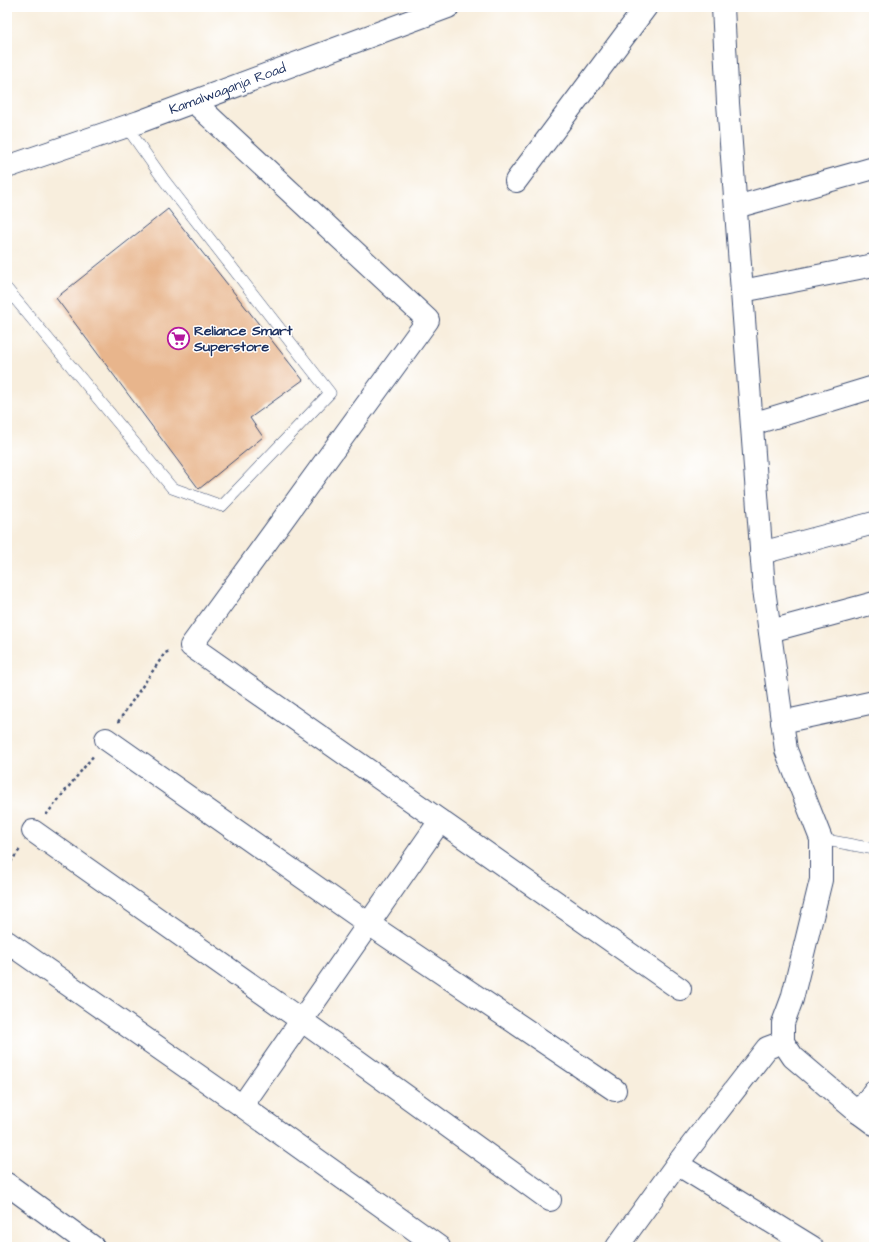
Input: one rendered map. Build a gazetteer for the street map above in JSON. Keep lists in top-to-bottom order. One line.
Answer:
{"streets":{"street":["Kamalwaganja Road"]},"places":{"supermarket":["Reliance Smart Superstore"]}}
